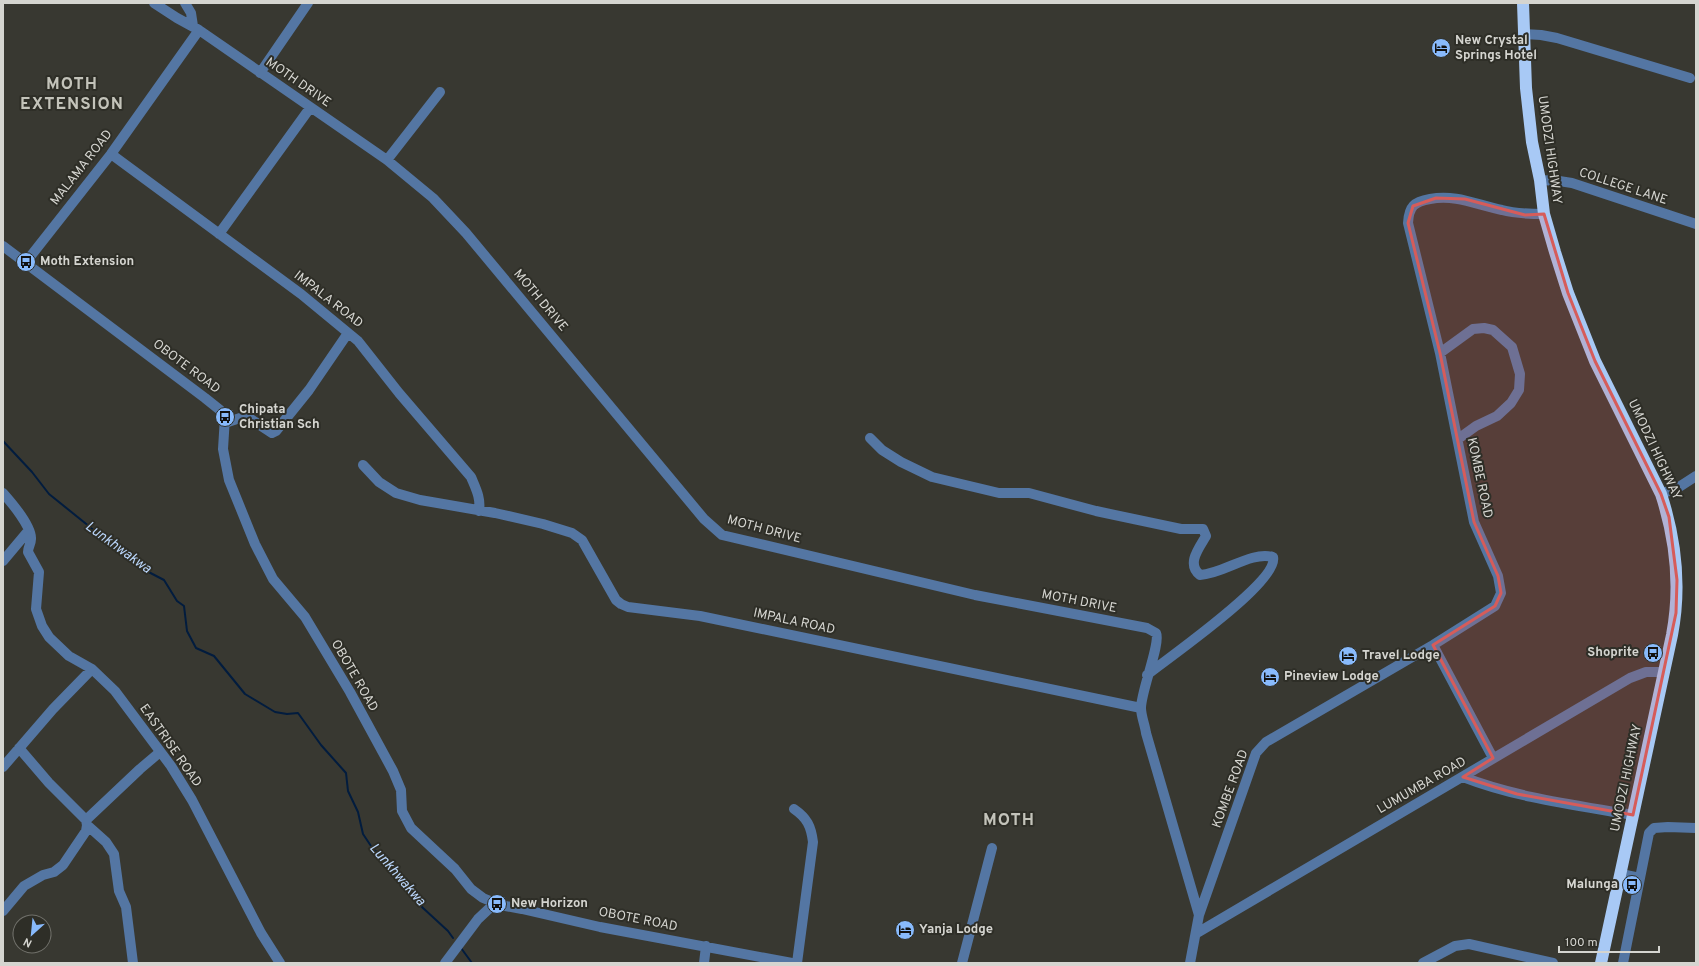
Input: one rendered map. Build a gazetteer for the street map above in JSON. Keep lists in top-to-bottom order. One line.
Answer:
{"streets":{"highway":["UMODZI HIGHWAY"],"street":["MOTH DRIVE","MALAMA ROAD","COLLEGE LANE","IMPALA ROAD","OBOTE ROAD","KOMBE ROAD","EASTRISE ROAD","LUMUMBA ROAD"]},"crossings":[["MOTH DRIVE","MALAMA ROAD"],["MOTH DRIVE","IMPALA ROAD"],["MOTH DRIVE","KOMBE ROAD"],["UMODZI HIGHWAY","COLLEGE LANE"],["UMODZI HIGHWAY","KOMBE ROAD"],["UMODZI HIGHWAY","LUMUMBA ROAD"],["MALAMA ROAD","IMPALA ROAD"],["MALAMA ROAD","OBOTE ROAD"],["KOMBE ROAD","LUMUMBA ROAD"]],"districts":["MOTH EXTENSION","MOTH"],"water":["Lunkhwakwa"],"places":{"hotel":["New Crystal Springs Hotel","Travel Lodge","Pineview Lodge","Yanja Lodge"],"bus stop":["Moth Extension","Chipata Christian Sch","Shoprite","Malunga","New Horizon"]},"scale_bar":"100 m","north":"bottom left"}
